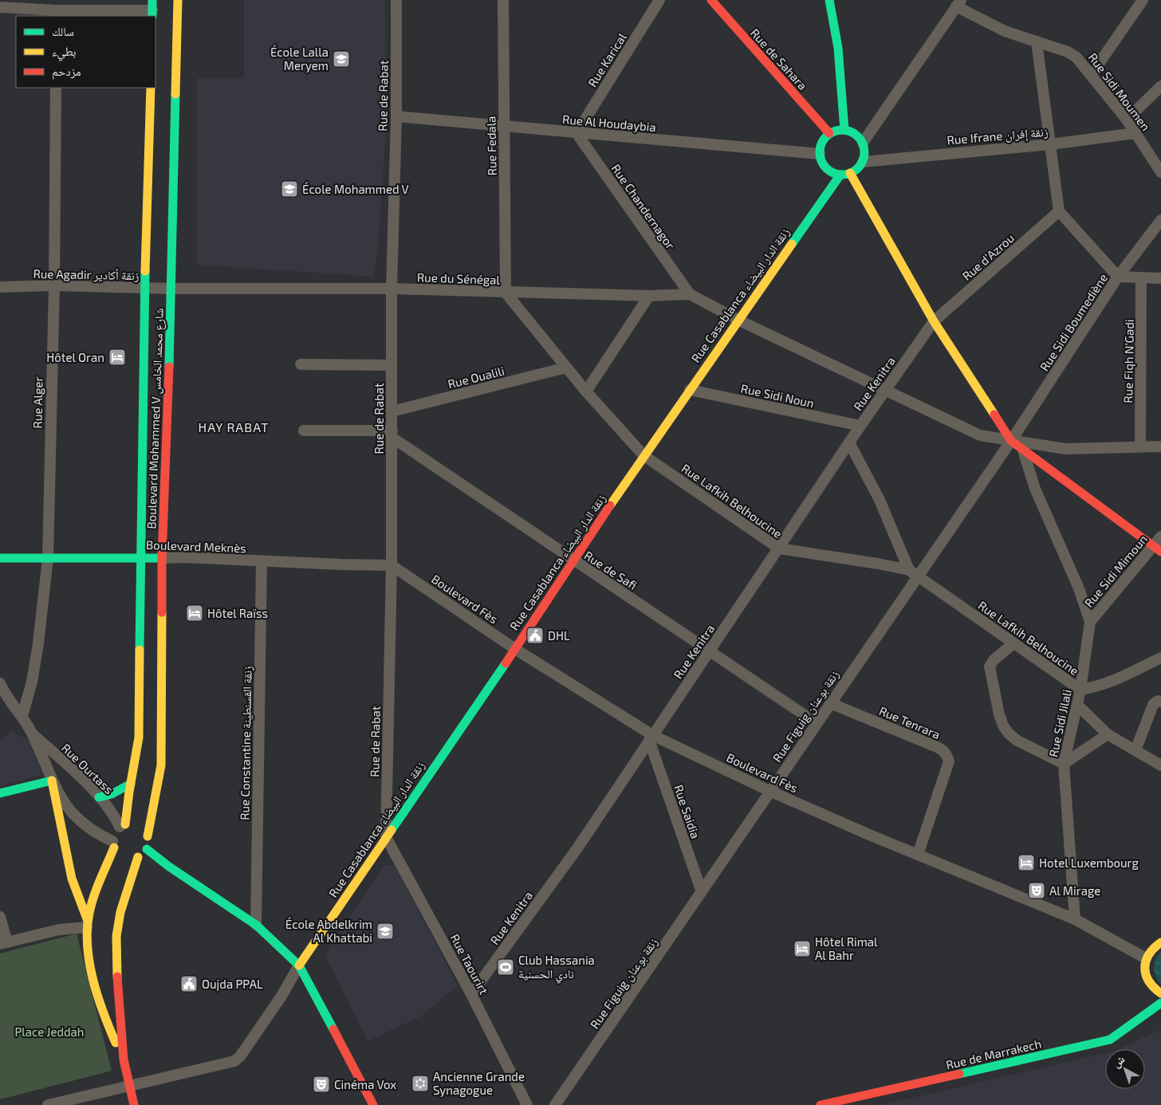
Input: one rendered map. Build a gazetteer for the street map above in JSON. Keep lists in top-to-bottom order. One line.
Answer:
{"streets":{"main road":["Rue de Sahara","Rue Casablanca زنقة الدار البيضاء","Boulevard Mohammed V شارع محمد الخامس","Boulevard Meknès","Rue de Marrakech"],"street":["Rue Karical","Rue Sidi Moumen","Rue de Rabat","Rue Al Houdaybia","Rue Ifrane زنقة إفران","Rue Fedala","Rue Chandernagor","Rue d’Azrou","Rue Agadir زنقة أكادير","Rue du Sénégal","Rue Sidi Boumediène","Rue Fiqh N'Gadi","Rue Oualili","Rue Kenitra","Rue Sidi Noun","Rue Alger","Rue Lafkih Belhoucine","Rue de Safi","Rue Sidi Mimoun","Boulevard Fès","Rue Figuig زنقة بوعنان","Rue Tenrara","Rue Sidi Jilali","Rue Constantine زنقة القسنطينة","Rue Ourtass","Rue Saidia","Rue Taourirt"]},"crossings":[["Rue de Sahara","Rue Al Houdaybia"],["Rue de Sahara","Rue Ifrane زنقة إفران"],["Rue de Sahara","Rue Casablanca زنقة الدار البيضاء"],["Rue Karical","Rue Al Houdaybia"],["Rue Karical","Rue Chandernagor"],["Rue Sidi Moumen","Rue Ifrane زنقة إفران"],["Rue de Rabat","Rue Al Houdaybia"],["Rue de Rabat","Rue du Sénégal"],["Rue de Rabat","Rue Casablanca زنقة الدار البيضاء"],["Rue de Rabat","Rue Oualili"],["Rue de Rabat","Boulevard Meknès"],["Rue de Rabat","Rue de Safi"],["Rue de Rabat","Boulevard Fès"],["Rue de Rabat","Rue Taourirt"],["Rue Al Houdaybia","Rue Ifrane زنقة إفران"],["Rue Al Houdaybia","Rue Fedala"],["Rue Al Houdaybia","Rue Chandernagor"],["Rue Al Houdaybia","Rue Casablanca زنقة الدار البيضاء"],["Rue Ifrane زنقة إفران","Rue Casablanca زنقة الدار البيضاء"],["Rue Fedala","Rue du Sénégal"],["Rue Fedala","Rue Lafkih Belhoucine"],["Rue Chandernagor","Rue du Sénégal"],["Rue d’Azrou","Rue Kenitra"],["Rue Agadir زنقة أكادير","Rue du Sénégal"],["Rue Agadir زنقة أكادير","Rue Alger"],["Rue Agadir زنقة أكادير","Boulevard Mohammed V شارع محمد الخامس"],["Rue du Sénégal","Boulevard Mohammed V شارع محمد الخامس"],["Rue du Sénégal","Rue Lafkih Belhoucine"],["Rue Casablanca زنقة الدار البيضاء","Rue Sidi Noun"],["Rue Casablanca زنقة الدار البيضاء","Rue Lafkih Belhoucine"],["Rue Casablanca زنقة الدار البيضاء","Rue de Safi"],["Rue Casablanca زنقة الدار البيضاء","Boulevard Fès"],["Rue Casablanca زنقة الدار البيضاء","Rue Taourirt"],["Rue Sidi Boumediène","Rue Figuig زنقة بوعنان"],["Rue Oualili","Rue Lafkih Belhoucine"],["Rue Kenitra","Rue Sidi Noun"],["Rue Kenitra","Rue Lafkih Belhoucine"],["Rue Kenitra","Rue de Safi"],["Rue Kenitra","Boulevard Fès"],["Rue Kenitra","Rue Saidia"],["Rue Kenitra","Rue Taourirt"],["Rue Alger","Boulevard Meknès"],["Boulevard Mohammed V شارع محمد الخامس","Boulevard Meknès"],["Boulevard Mohammed V شارع محمد الخامس","Rue Ourtass"],["Rue Lafkih Belhoucine","Rue Figuig زنقة بوعنان"],["Rue Lafkih Belhoucine","Rue Sidi Jilali"],["Boulevard Meknès","Boulevard Fès"],["Boulevard Meknès","Rue Constantine زنقة القسنطينة"],["Rue de Safi","Rue Figuig زنقة بوعنان"],["Rue Sidi Mimoun","Rue Sidi Jilali"],["Boulevard Fès","Rue Figuig زنقة بوعنان"],["Boulevard Fès","Rue Tenrara"],["Boulevard Fès","Rue Sidi Jilali"],["Boulevard Fès","Rue Saidia"],["Rue Figuig زنقة بوعنان","Rue Tenrara"],["Rue Figuig زنقة بوعنان","Rue Saidia"]],"districts":["HAY RABAT"],"parks":["Place Jeddah"],"places":{"school or university":["École Lalla Meryem","École Mohammed V","École Abdelkrim Al Khattabi"],"hotel":["Hôtel Oran","Hôtel Raïss","Hotel Luxembourg","Hôtel Rimal Al Bahr"],"public building":["DHL","Oujda PPAL"],"theatre":["Al Mirage","Cinéma Vox"],"sports":["Club Hassania نادي الحسنية"],"synagogue":["Ancienne Grande Synagogue"]},"legend":["سالك","بطيء","مزدحم"],"north":"top left"}
